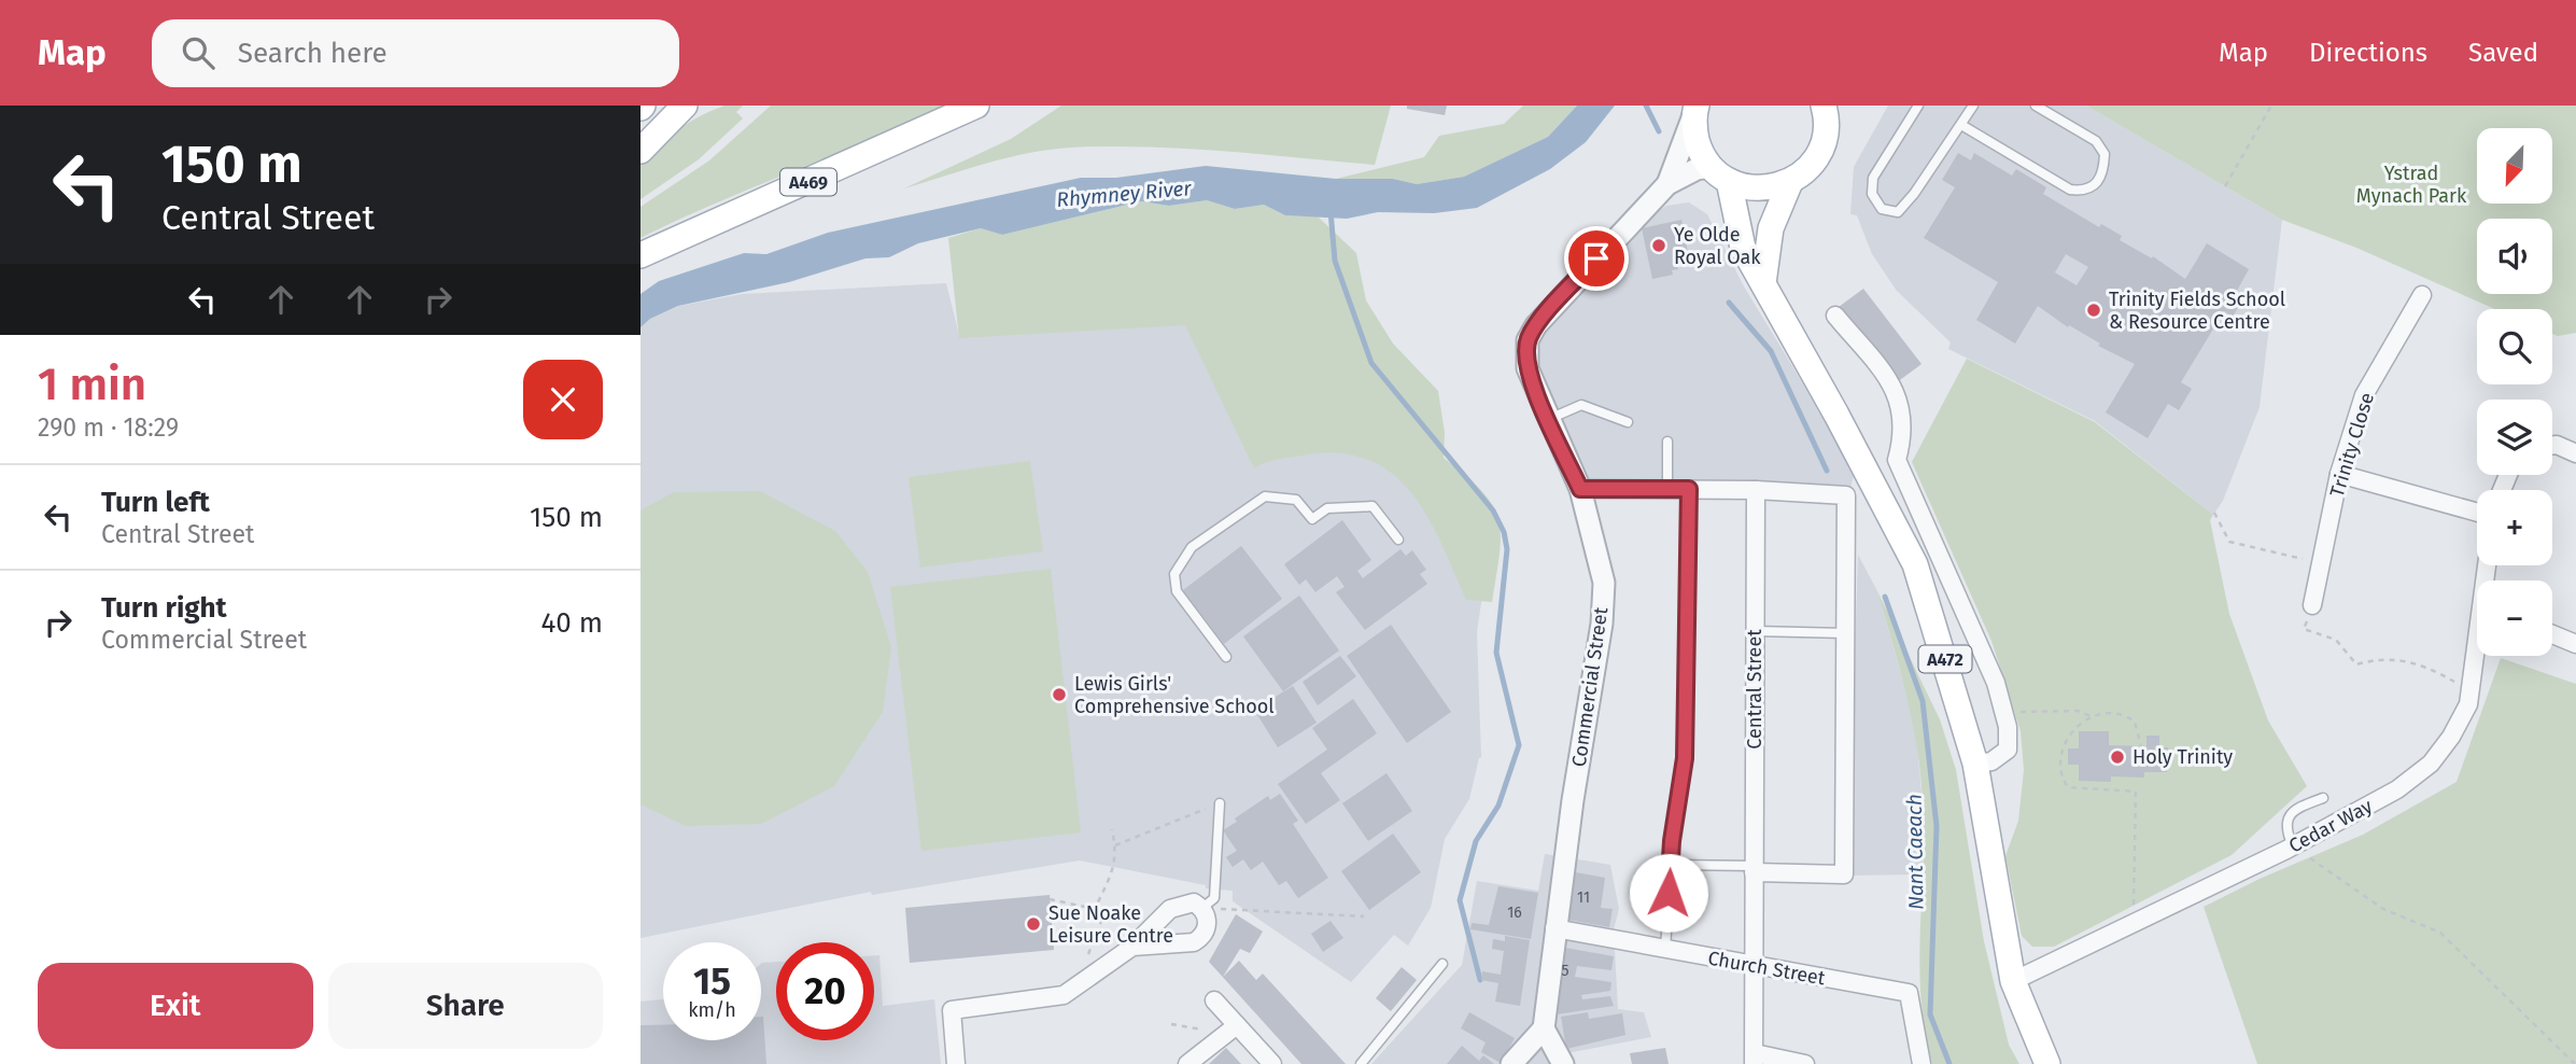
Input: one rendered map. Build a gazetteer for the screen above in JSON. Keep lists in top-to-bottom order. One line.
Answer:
{"streets":{"main road":["A469","A472"],"street":["Trinity Close","Commercial Street","Central Street","Cedar Way","Church Street"]},"crossings":[["A472","Commercial Street"],["A472","Cedar Way"],["Commercial Street","Church Street"],["Central Street","Church Street"]],"water":["Rhymney River","Nant Caeach"],"parks":["Ystrad Mynach Park"],"places":["Ye Olde Royal Oak","Trinity Fields School & Resource Centre","Lewis Girls' Comprehensive School","Holy Trinity","Sue Noake Leisure Centre"],"house_numbers":["11","16","5"],"north":"bottom left","page":{"header":"Map","search":"Search here","nav":["Map","Directions","Saved"],"turn":["150 m","Central Street"],"map_buttons":["+","−"],"heading":["1 min","290 m · 18:29"],"list":[{"name":"Turn left","note":"Central Street","value":"150 m"},{"name":"Turn right","note":"Commercial Street","value":"40 m"}],"speed":"15 km/h","limit":"20","buttons":["Exit","Share"]}}
